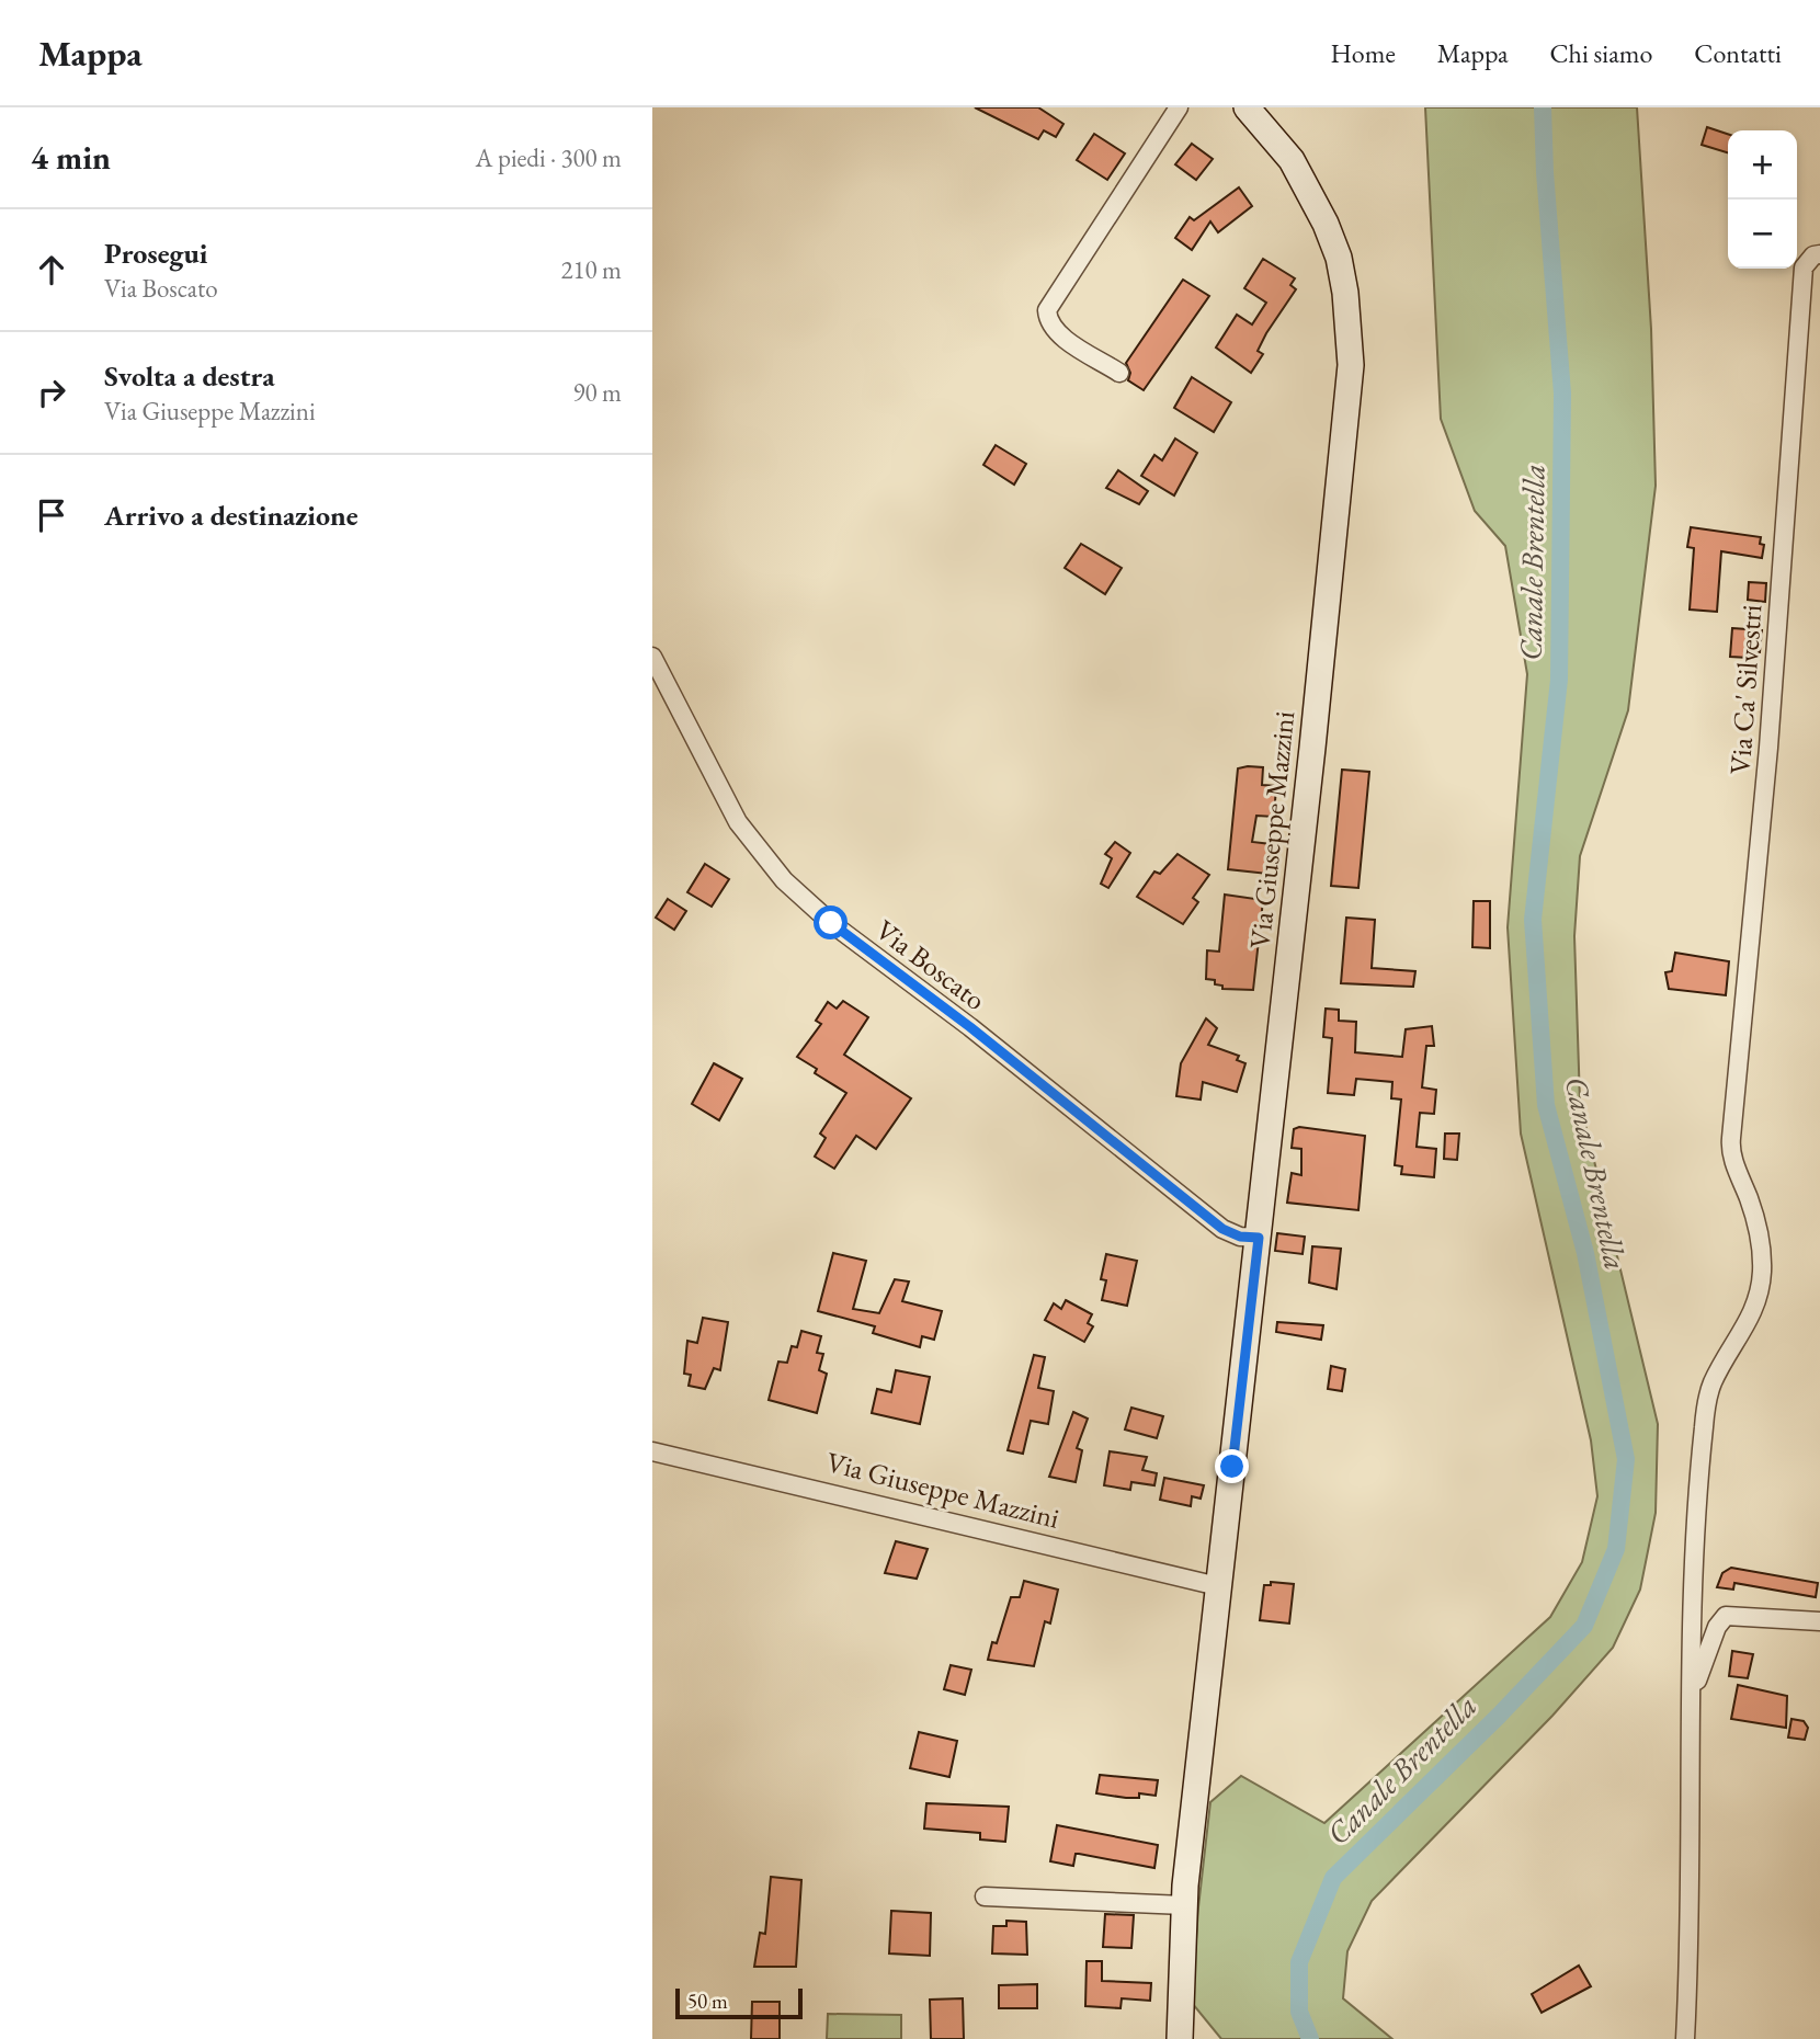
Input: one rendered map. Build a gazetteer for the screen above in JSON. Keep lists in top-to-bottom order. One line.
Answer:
{"streets":{"main road":["Via Giuseppe Mazzini"],"street":["Via Ca' Silvestri","Via Boscato"]},"crossings":[["Via Giuseppe Mazzini","Via Boscato"]],"water":["Canale Brentella"],"scale_bar":"50 m","page":{"header":"Mappa","nav":["Home","Mappa","Chi siamo","Contatti"],"heading":["4 min","A piedi · 300 m"],"map_buttons":["+","−"],"list":[["Prosegui","Via Boscato","210 m"],["Svolta a destra","Via Giuseppe Mazzini","90 m"],"Arrivo a destinazione"],"scale":"50 m"}}
